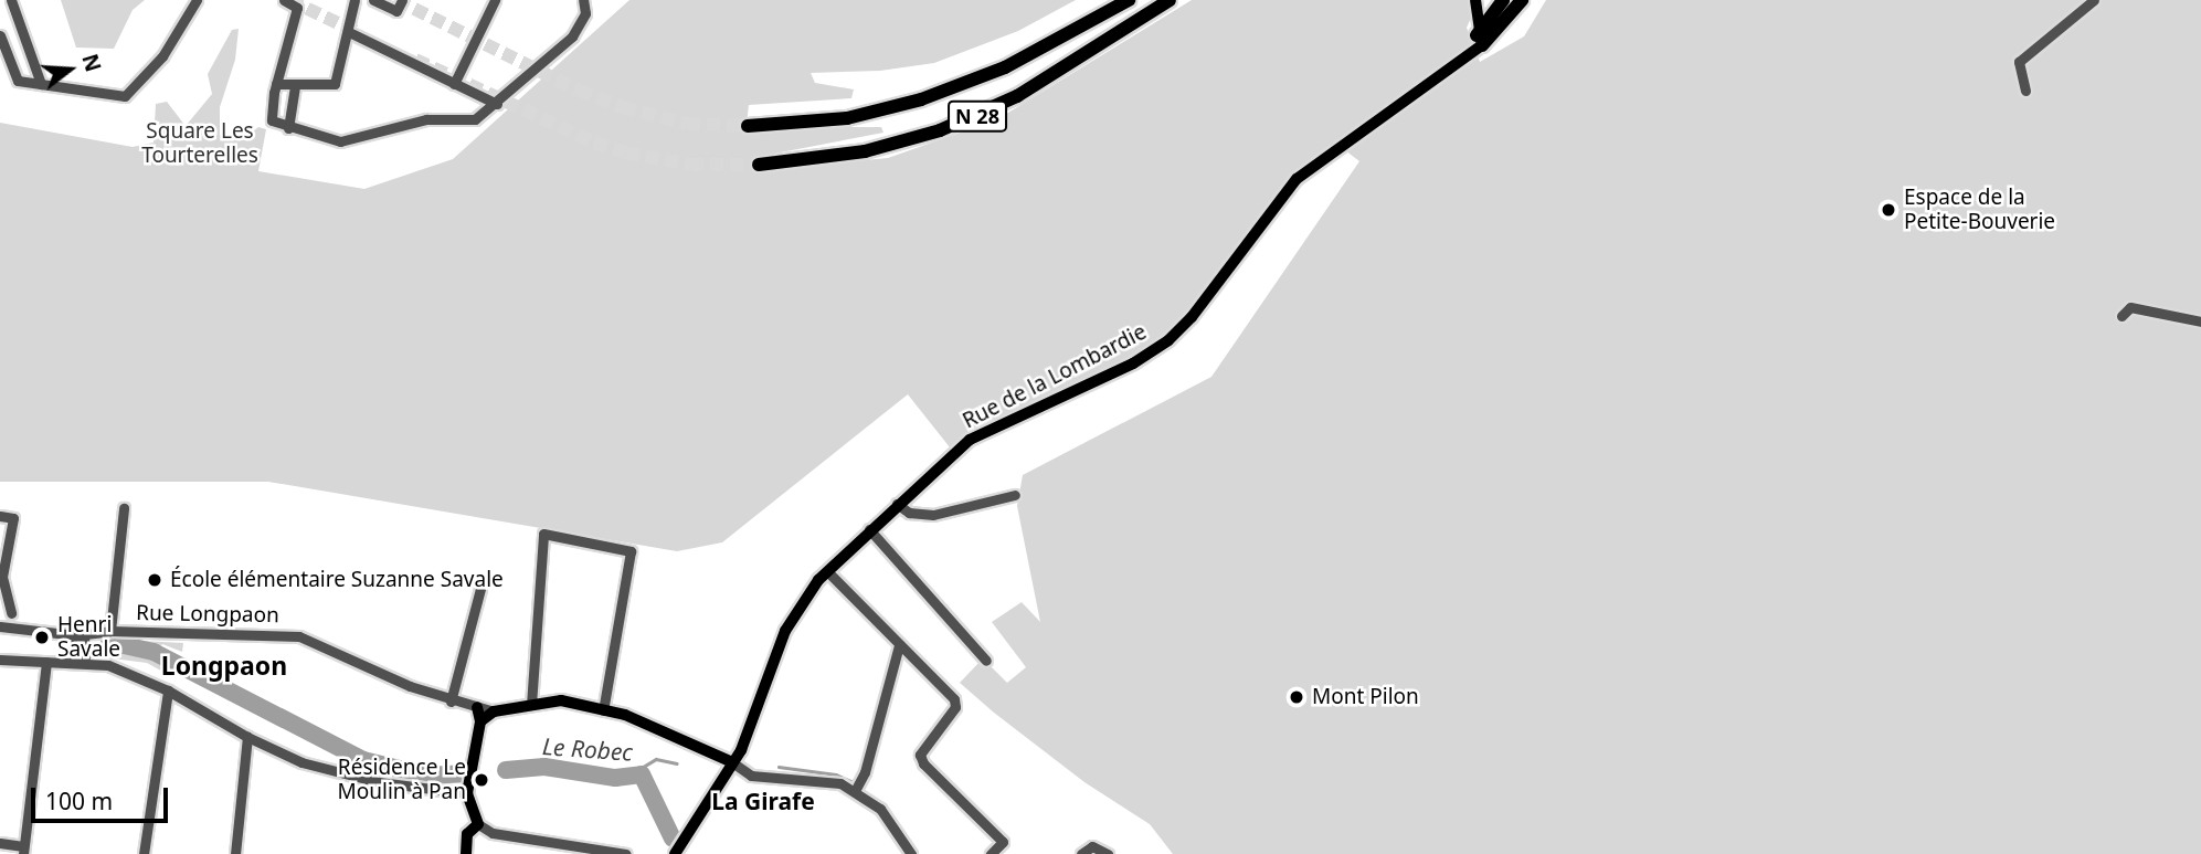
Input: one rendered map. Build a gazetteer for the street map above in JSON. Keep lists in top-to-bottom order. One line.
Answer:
{"streets":{"highway":["N 28"],"main road":["Rue de la Lombardie"],"street":["Rue Longpaon"]},"districts":["Longpaon","La Girafe"],"water":["Le Robec"],"parks":["Square Les Tourterelles"],"places":["Espace de la Petite-Bouverie","École élémentaire Suzanne Savale","Henri Savale","Mont Pilon","Résidence Le Moulin à Pan"],"scale_bar":"100 m","north":"right"}
